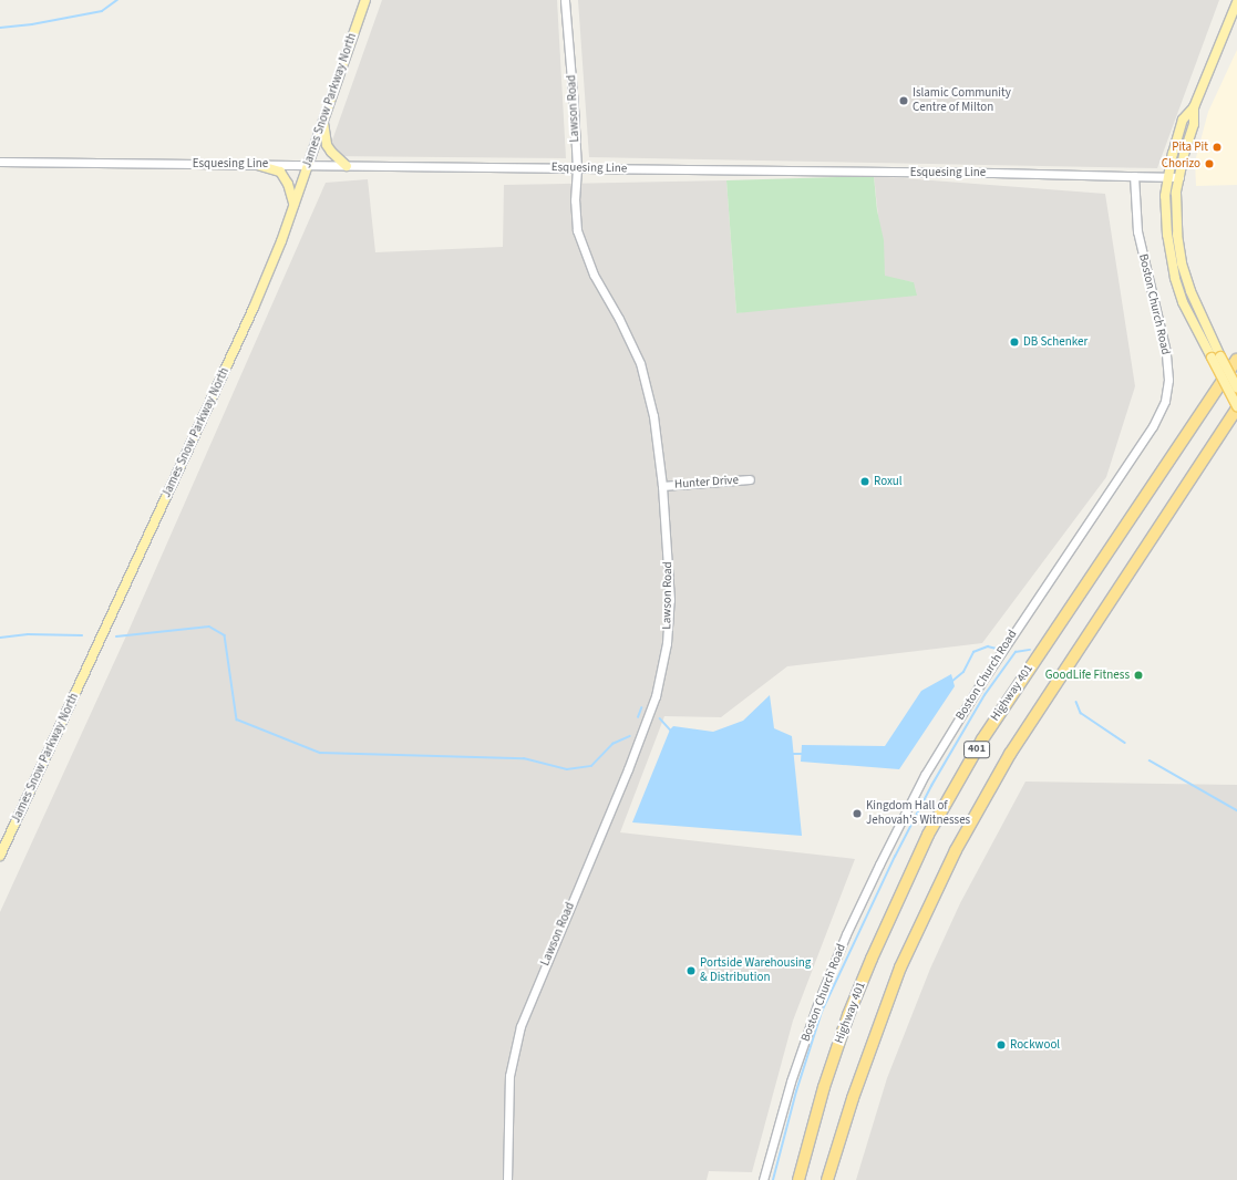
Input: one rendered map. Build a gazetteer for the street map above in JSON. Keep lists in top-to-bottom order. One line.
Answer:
{"streets":{"highway":["Highway 401","401"],"main road":["James Snow Parkway North"],"street":["Lawson Road","Esquesing Line","Boston Church Road","Hunter Drive"]},"crossings":[["James Snow Parkway North","Esquesing Line"],["Lawson Road","Esquesing Line"],["Lawson Road","Hunter Drive"],["Esquesing Line","Boston Church Road"]],"places":["Islamic Community Centre of Milton","Pita Pit","Chorizo","DB Schenker","Roxul","GoodLife Fitness","Kingdom Hall of Jehovah's Witnesses","Portside Warehousing & Distribution","Rockwool"]}
